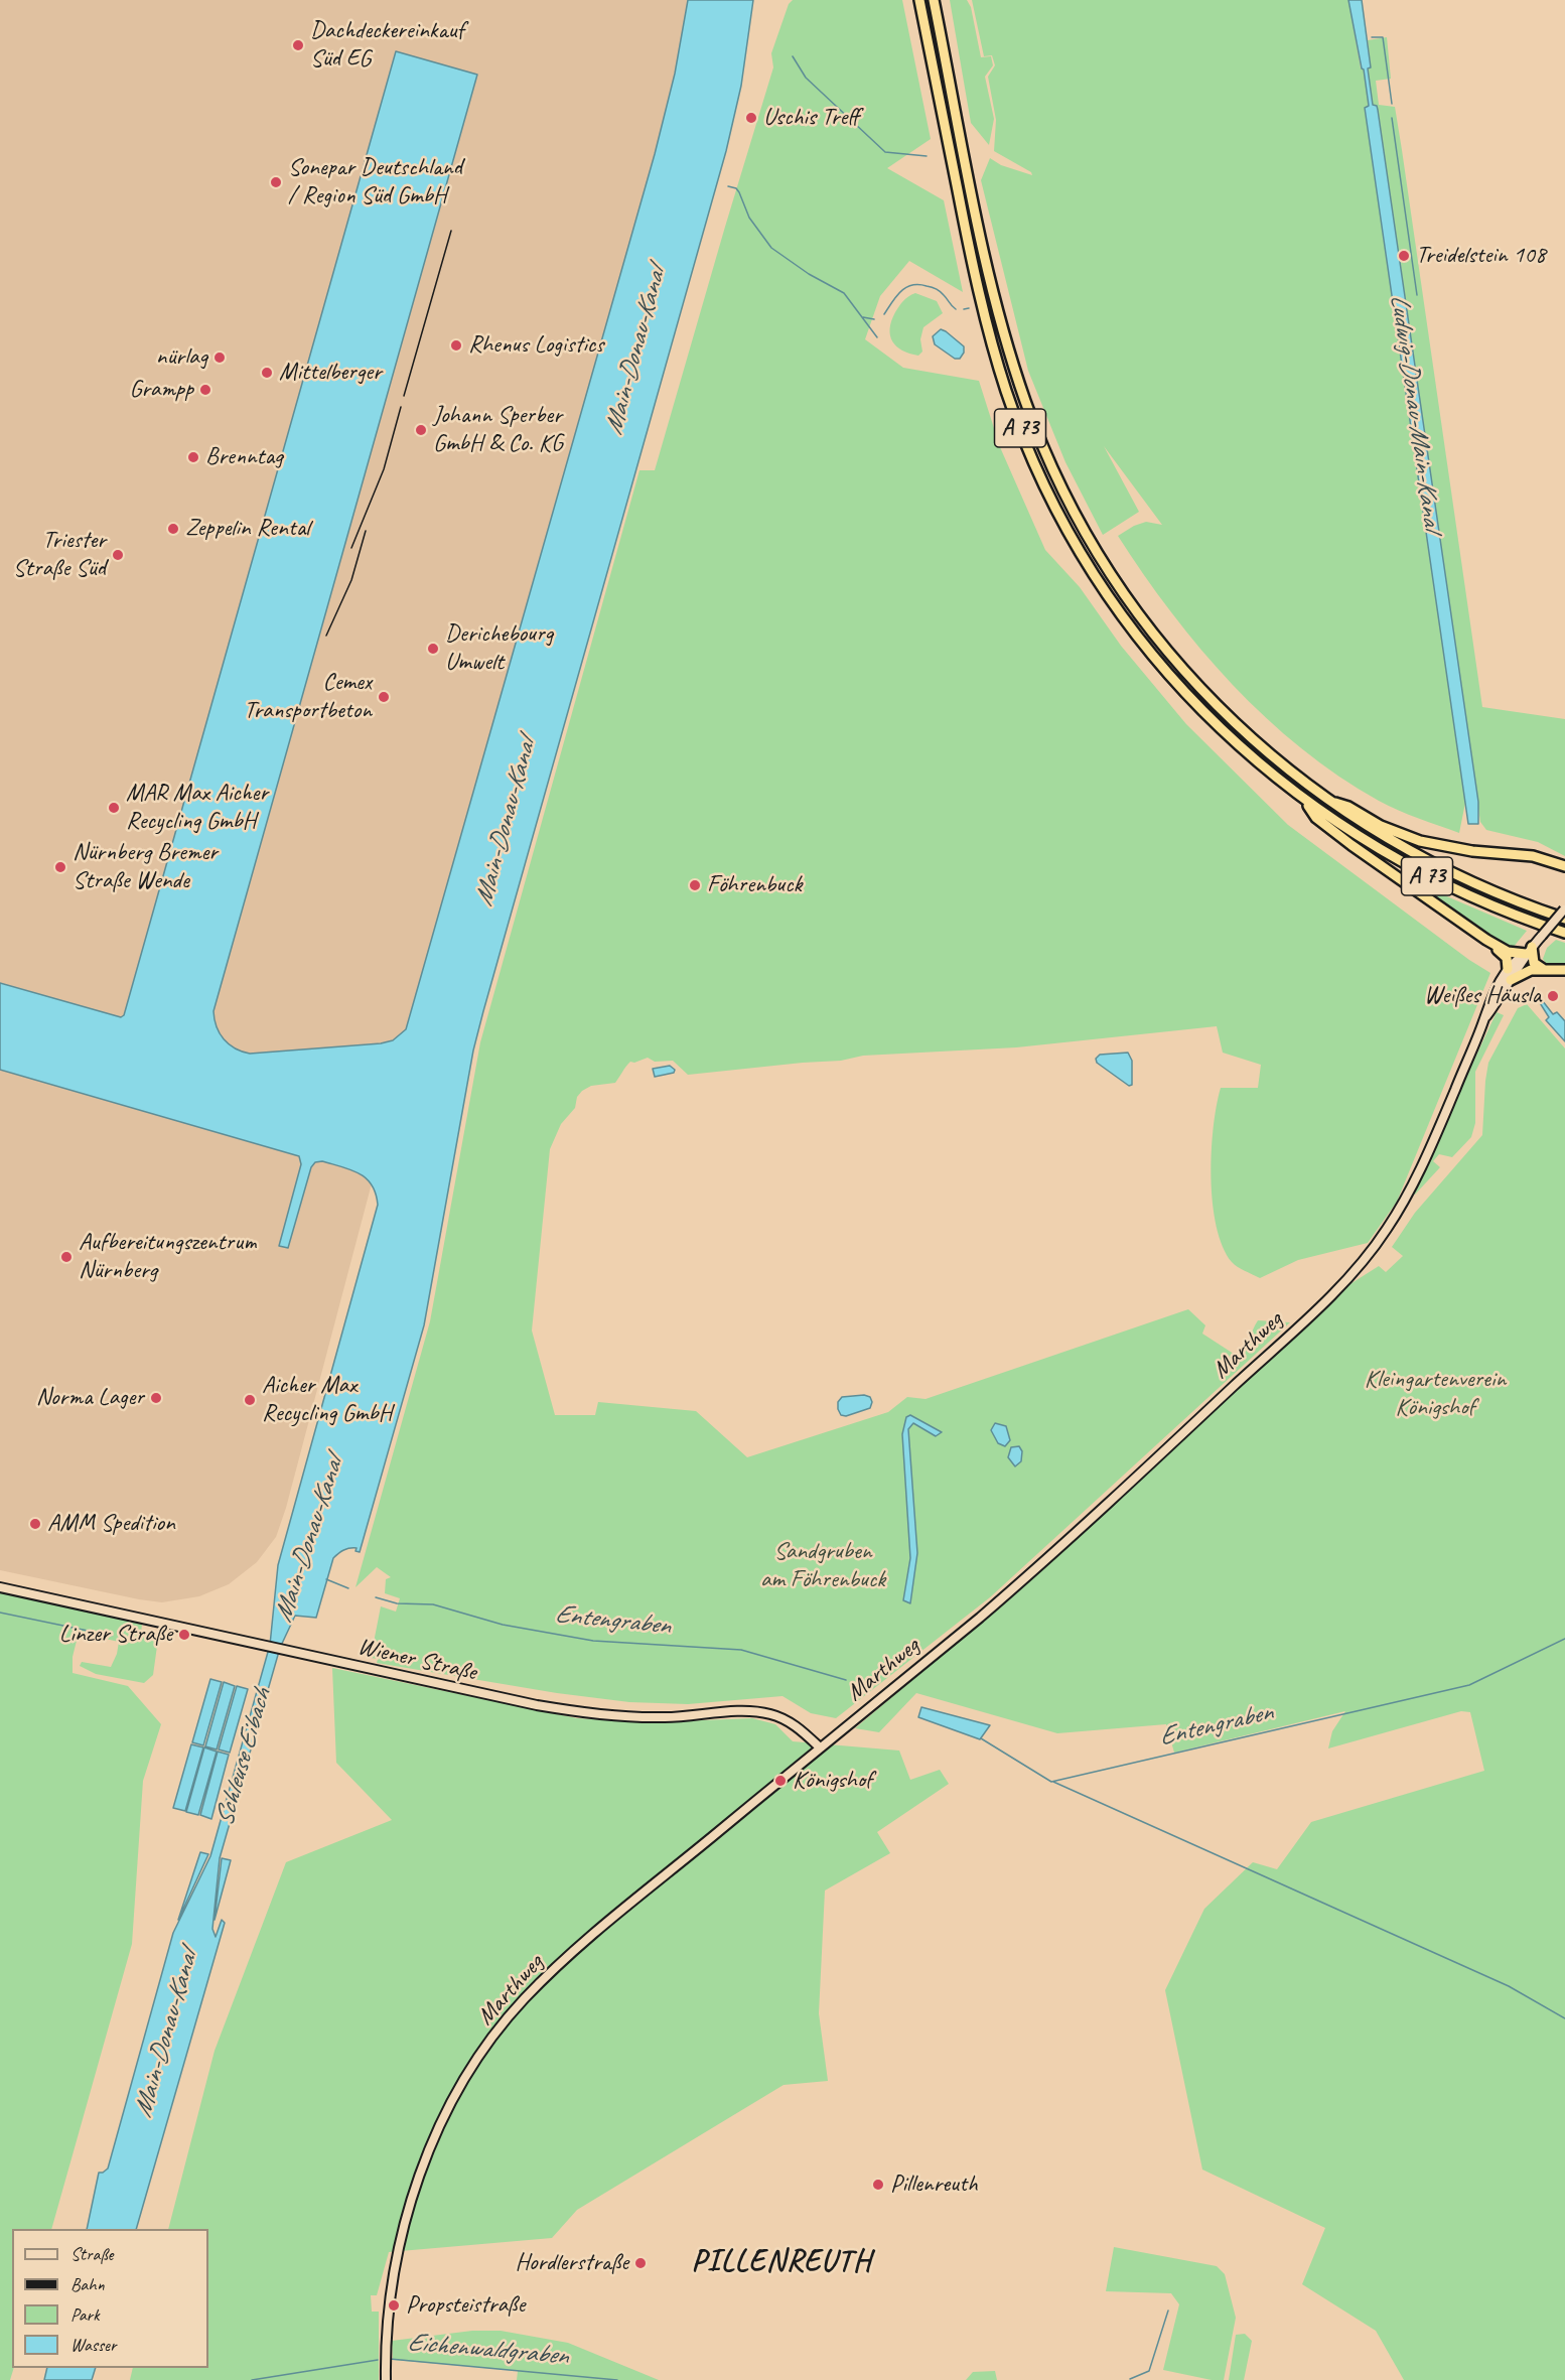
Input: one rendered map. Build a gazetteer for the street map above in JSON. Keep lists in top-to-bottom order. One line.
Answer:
{"streets":{"highway":["A 73"],"main road":["Marthweg","Wiener Straße"]},"crossings":[["Marthweg","Wiener Straße"]],"districts":["PILLENREUTH"],"water":["Main-Donau-Kanal","Ludwig-Donau-Main-Kanal","Entengraben","Schleuse Eibach","Eichenwaldgraben"],"parks":["Kleingartenverein Königshof","Sandgruben am Föhrenbuck"],"places":["Dachdeckereinkauf Süd EG","Uschis Treff","Sonepar Deutschland / Region Süd GmbH","Treidelstein 108","Rhenus Logistics","nürlag","Mittelberger","Grampp","Johann Sperber GmbH & Co. KG","Brenntag","Zeppelin Rental","Triester Straße Süd","Derichebourg Umwelt","Cemex Transportbeton","MAR Max Aicher Recycling GmbH","Nürnberg Bremer Straße Wende","Föhrenbuck","Weißes Häusla","Aufbereitungszentrum Nürnberg","Norma Lager","Aicher Max Recycling GmbH","AMM Spedition","Linzer Straße","Königshof","Pillenreuth","Hordlerstraße","Propsteistraße"],"legend":["Straße","Bahn","Park","Wasser"]}
